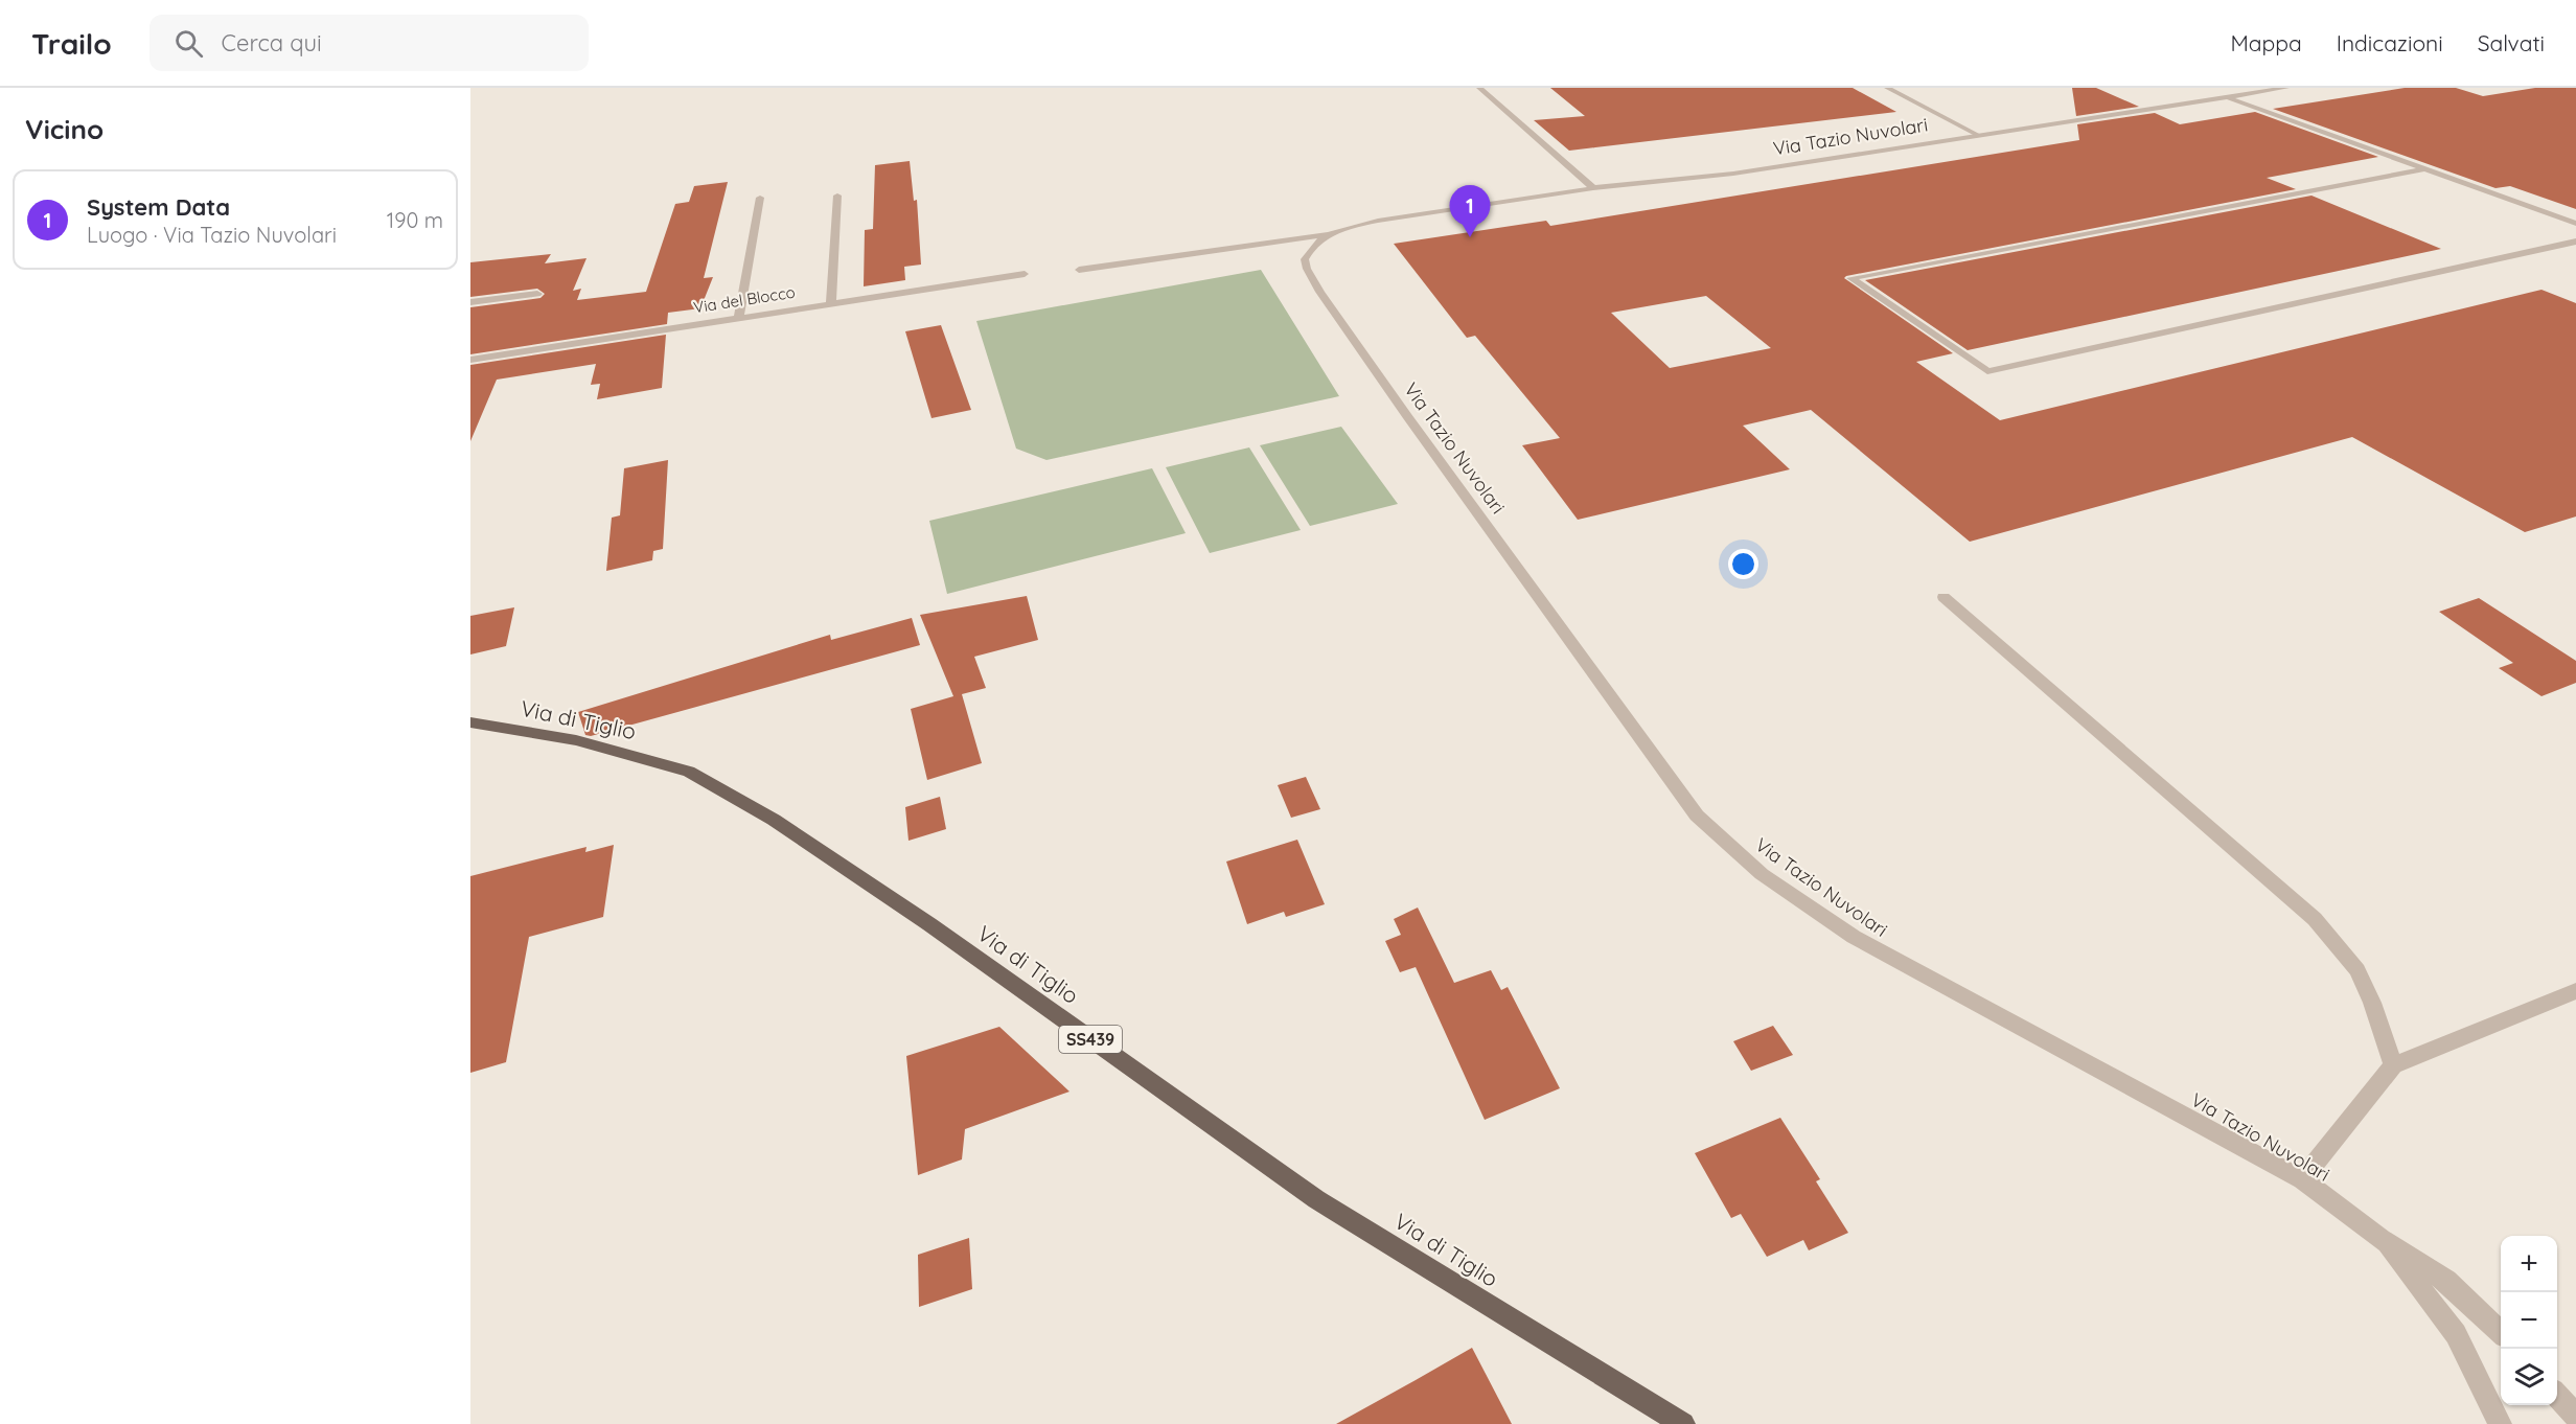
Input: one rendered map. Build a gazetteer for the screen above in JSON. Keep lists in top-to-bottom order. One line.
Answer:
{"streets":{"main road":["Via di Tiglio","SS439"],"street":["Via Tazio Nuvolari","Via del Blocco"]},"page":{"header":"Trailo","search":"Cerca qui","nav":["Mappa","Indicazioni","Salvati"],"heading":"Vicino","list":[{"mark":"1","name":"System Data","note":"Luogo · Via Tazio Nuvolari","value":"190 m"}],"pins":"1","map_buttons":["+","−"]}}
